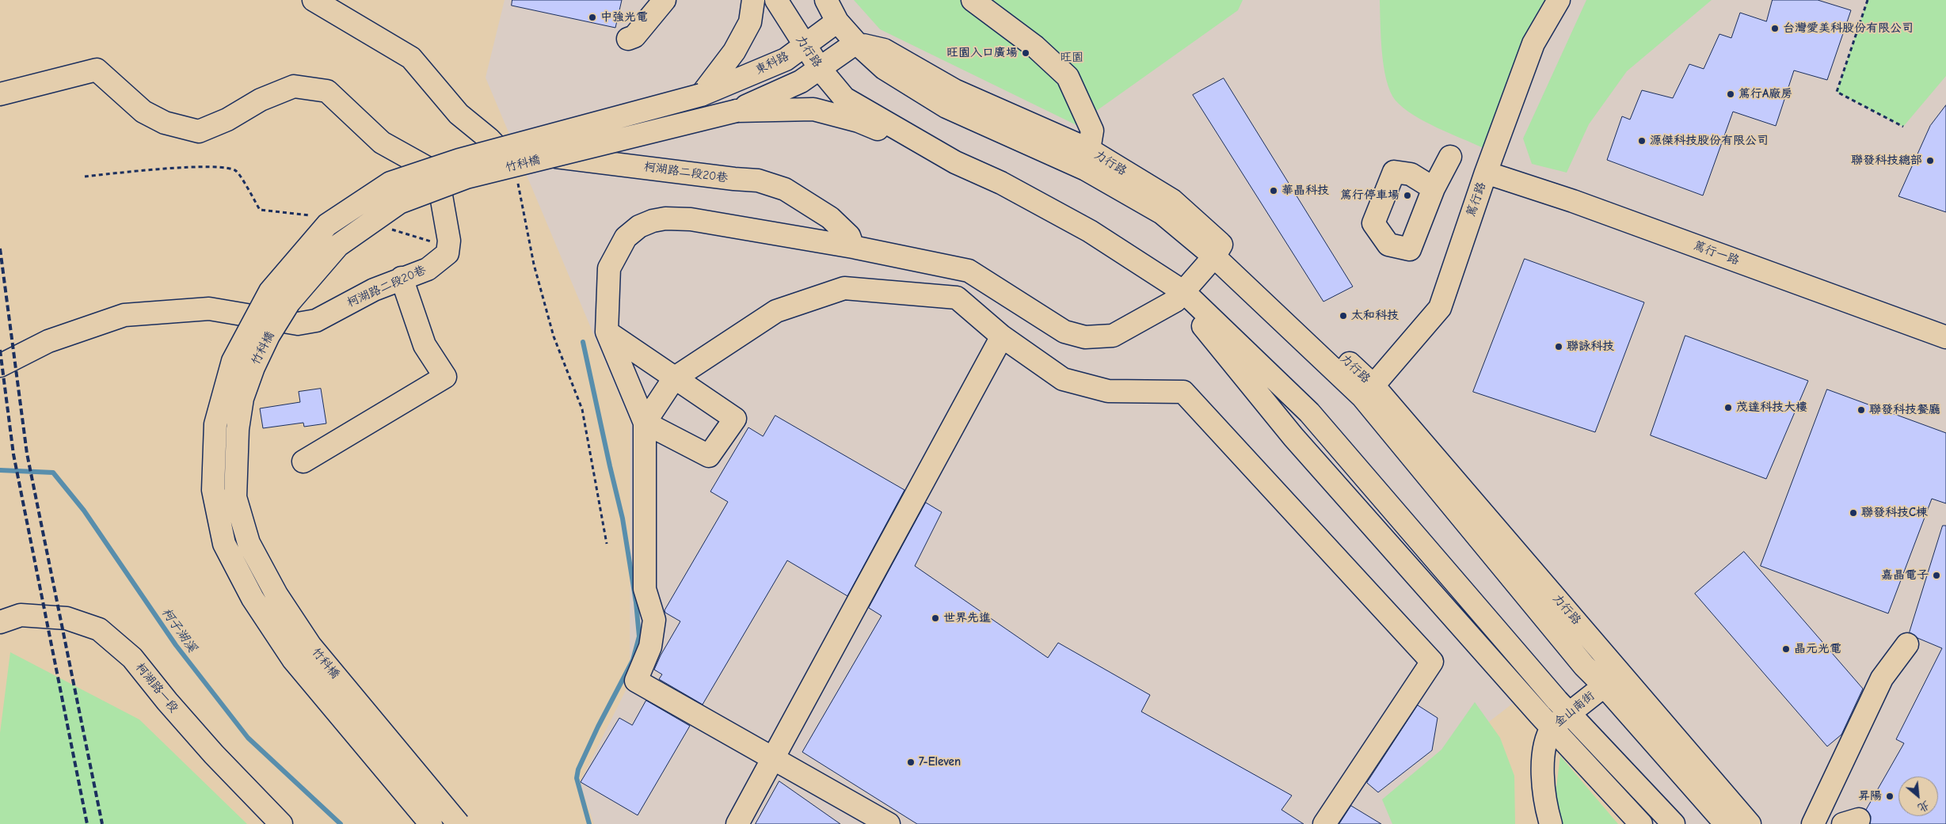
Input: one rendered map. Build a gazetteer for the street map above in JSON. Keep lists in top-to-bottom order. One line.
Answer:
{"streets":{"street":["力行路","東科路","竹科橋","柯湖路二段20巷","篤行路","篤行一路","柯湖路一段","金山南街"]},"crossings":[["力行路","東科路"],["力行路","篤行路"],["力行路","金山南街"],["東科路","竹科橋"],["篤行路","篤行一路"]],"water":["柯子湖溪"],"parks":["旺園"],"places":["中強光電","台灣愛美科股份有限公司","旺園入口廣場","篤行A廠房","源傑科技股份有限公司","聯發科技總部","華晶科技","篤行停車場","太和科技","聯詠科技","茂達科技大樓","聯發科技餐廳","聯發科技C棟","嘉晶電子","世界先進","晶元光電","7-Eleven","昇陽"],"north":"bottom right"}
